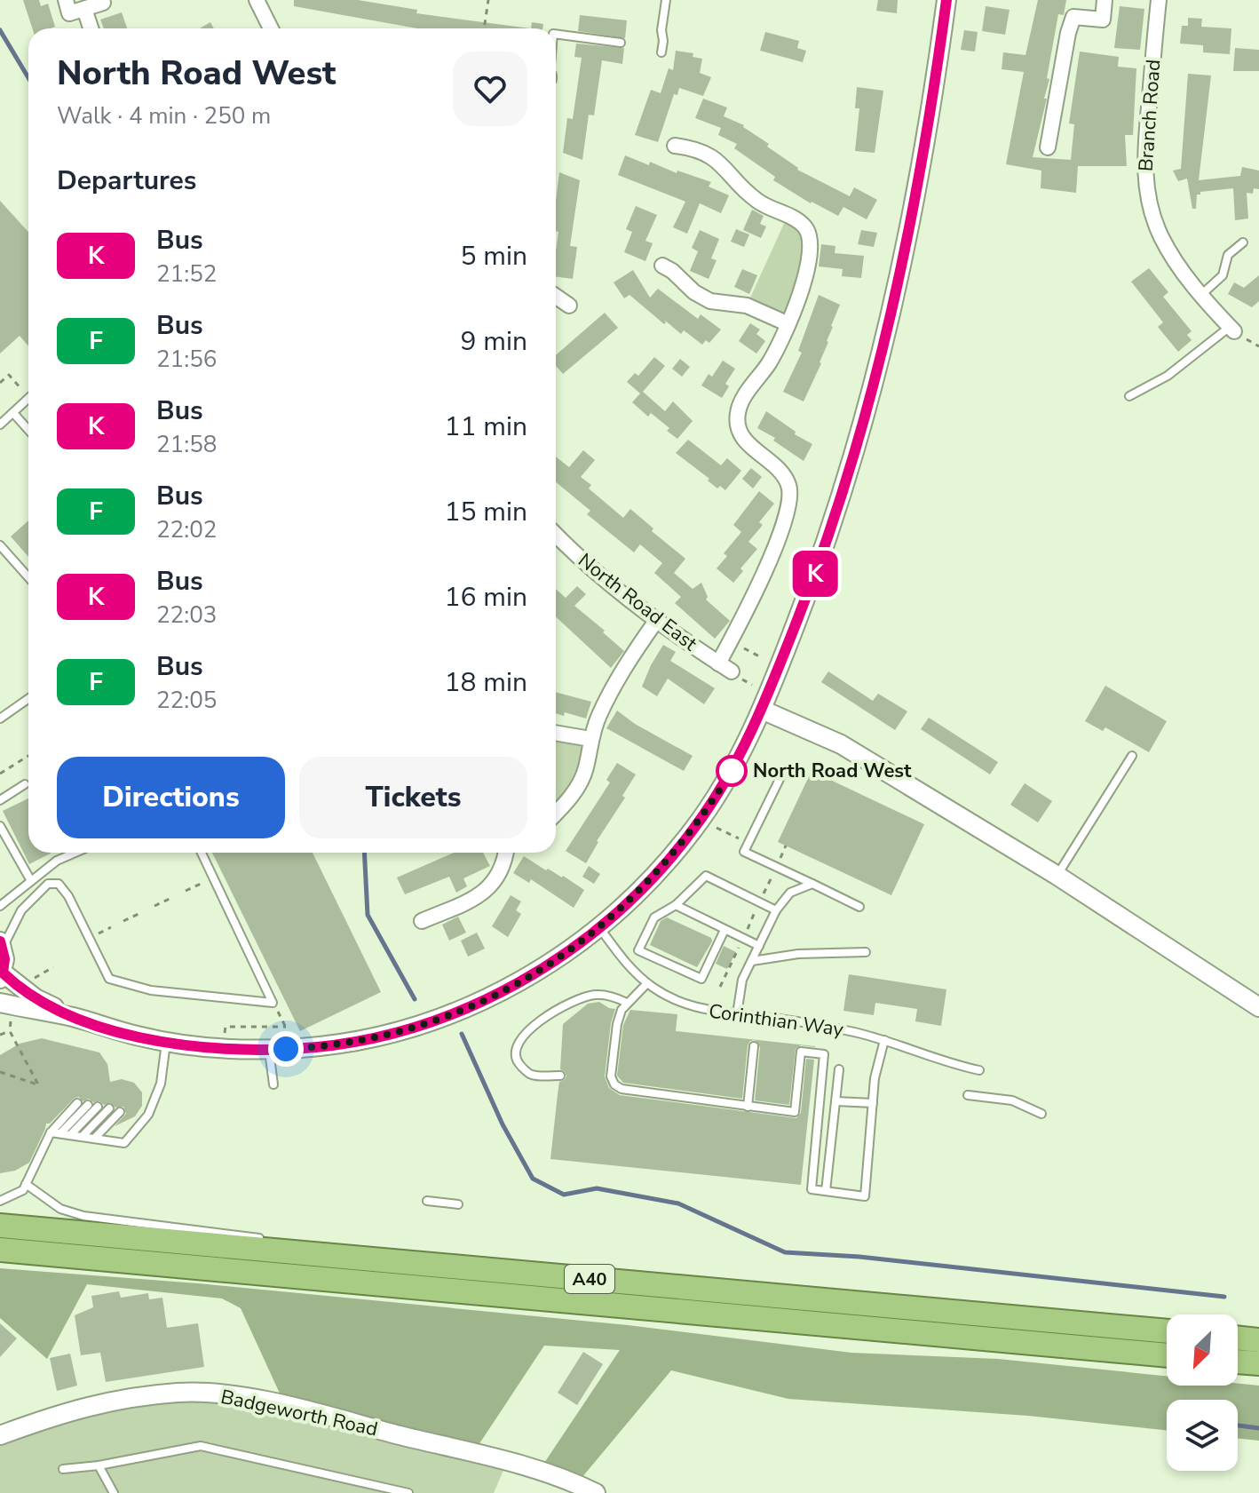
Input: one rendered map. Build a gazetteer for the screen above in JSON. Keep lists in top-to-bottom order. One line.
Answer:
{"streets":{"highway":["A40"],"street":["Branch Road","North Road East","Badgeworth Road"],"lane":["Corinthian Way"]},"places":["North Road West"],"lines":["bus line K"],"north":"bottom left","page":{"on_map":"K","heading":[["North Road West","Walk · 4 min · 250 m"],"Departures"],"list":[{"mark":"K","name":"Bus","note":"21:52","value":"5 min"},{"mark":"F","name":"Bus","note":"21:56","value":"9 min"},{"mark":"K","name":"Bus","note":"21:58","value":"11 min"},{"mark":"F","name":"Bus","note":"22:02","value":"15 min"},{"mark":"K","name":"Bus","note":"22:03","value":"16 min"},{"mark":"F","name":"Bus","note":"22:05","value":"18 min"}],"buttons":["Directions","Tickets"]}}
